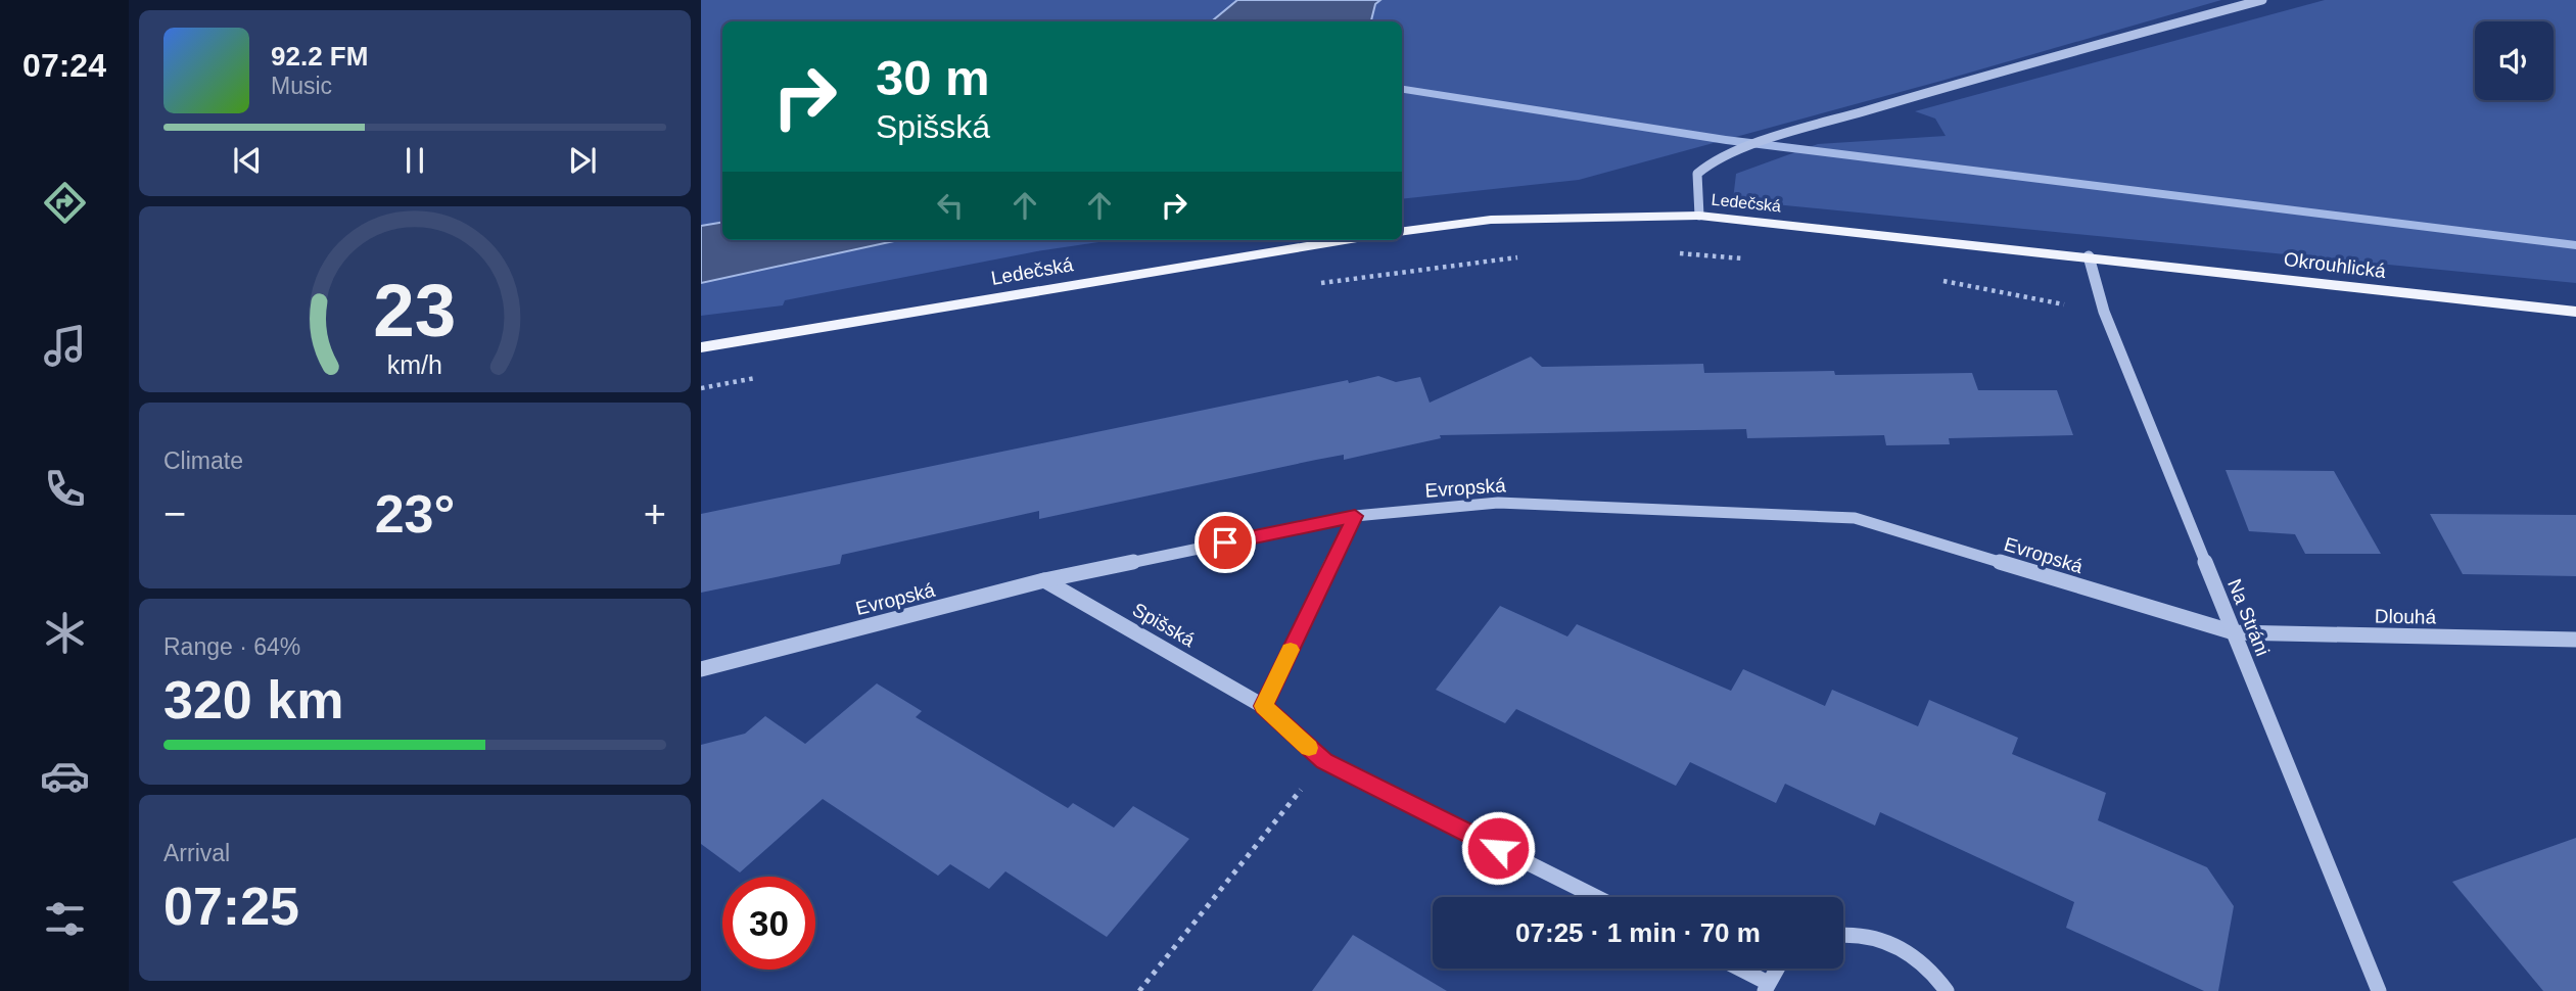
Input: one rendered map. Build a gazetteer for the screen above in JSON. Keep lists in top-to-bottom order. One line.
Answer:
{"streets":{"main road":["Ledečská","Okrouhlická"],"street":["Evropská","Dlouhá","Na Stráni","Spišská"]},"crossings":[["Ledečská","Okrouhlická"],["Ledečská","Na Stráni"],["Okrouhlická","Na Stráni"],["Evropská","Dlouhá"],["Evropská","Na Stráni"],["Evropská","Spišská"],["Dlouhá","Na Stráni"]],"page":{"tabs":"07:24","turn":["30 m","Spišská"],"song":["92.2 FM","Music"],"tile":["Climate",["Range · 64%","320 km"],["Arrival","07:25"]],"heat":["−","23°","+"],"limit":"30","trip":"07:25 · 1 min · 70 m","gauge":["23","km/h"]}}
